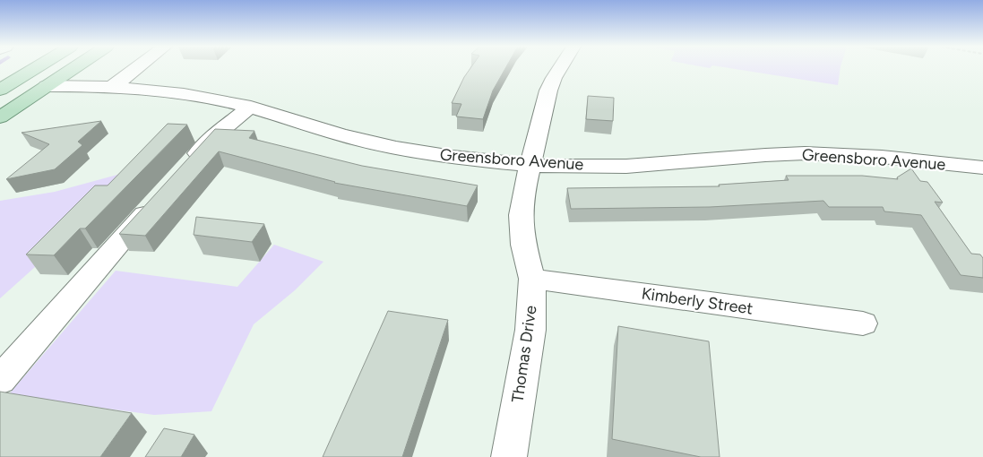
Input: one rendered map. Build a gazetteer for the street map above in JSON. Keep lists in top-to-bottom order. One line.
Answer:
{"streets":{"street":["Greensboro Avenue","Kimberly Street","Thomas Drive"]},"crossings":[["Greensboro Avenue","Thomas Drive"],["Kimberly Street","Thomas Drive"]]}
